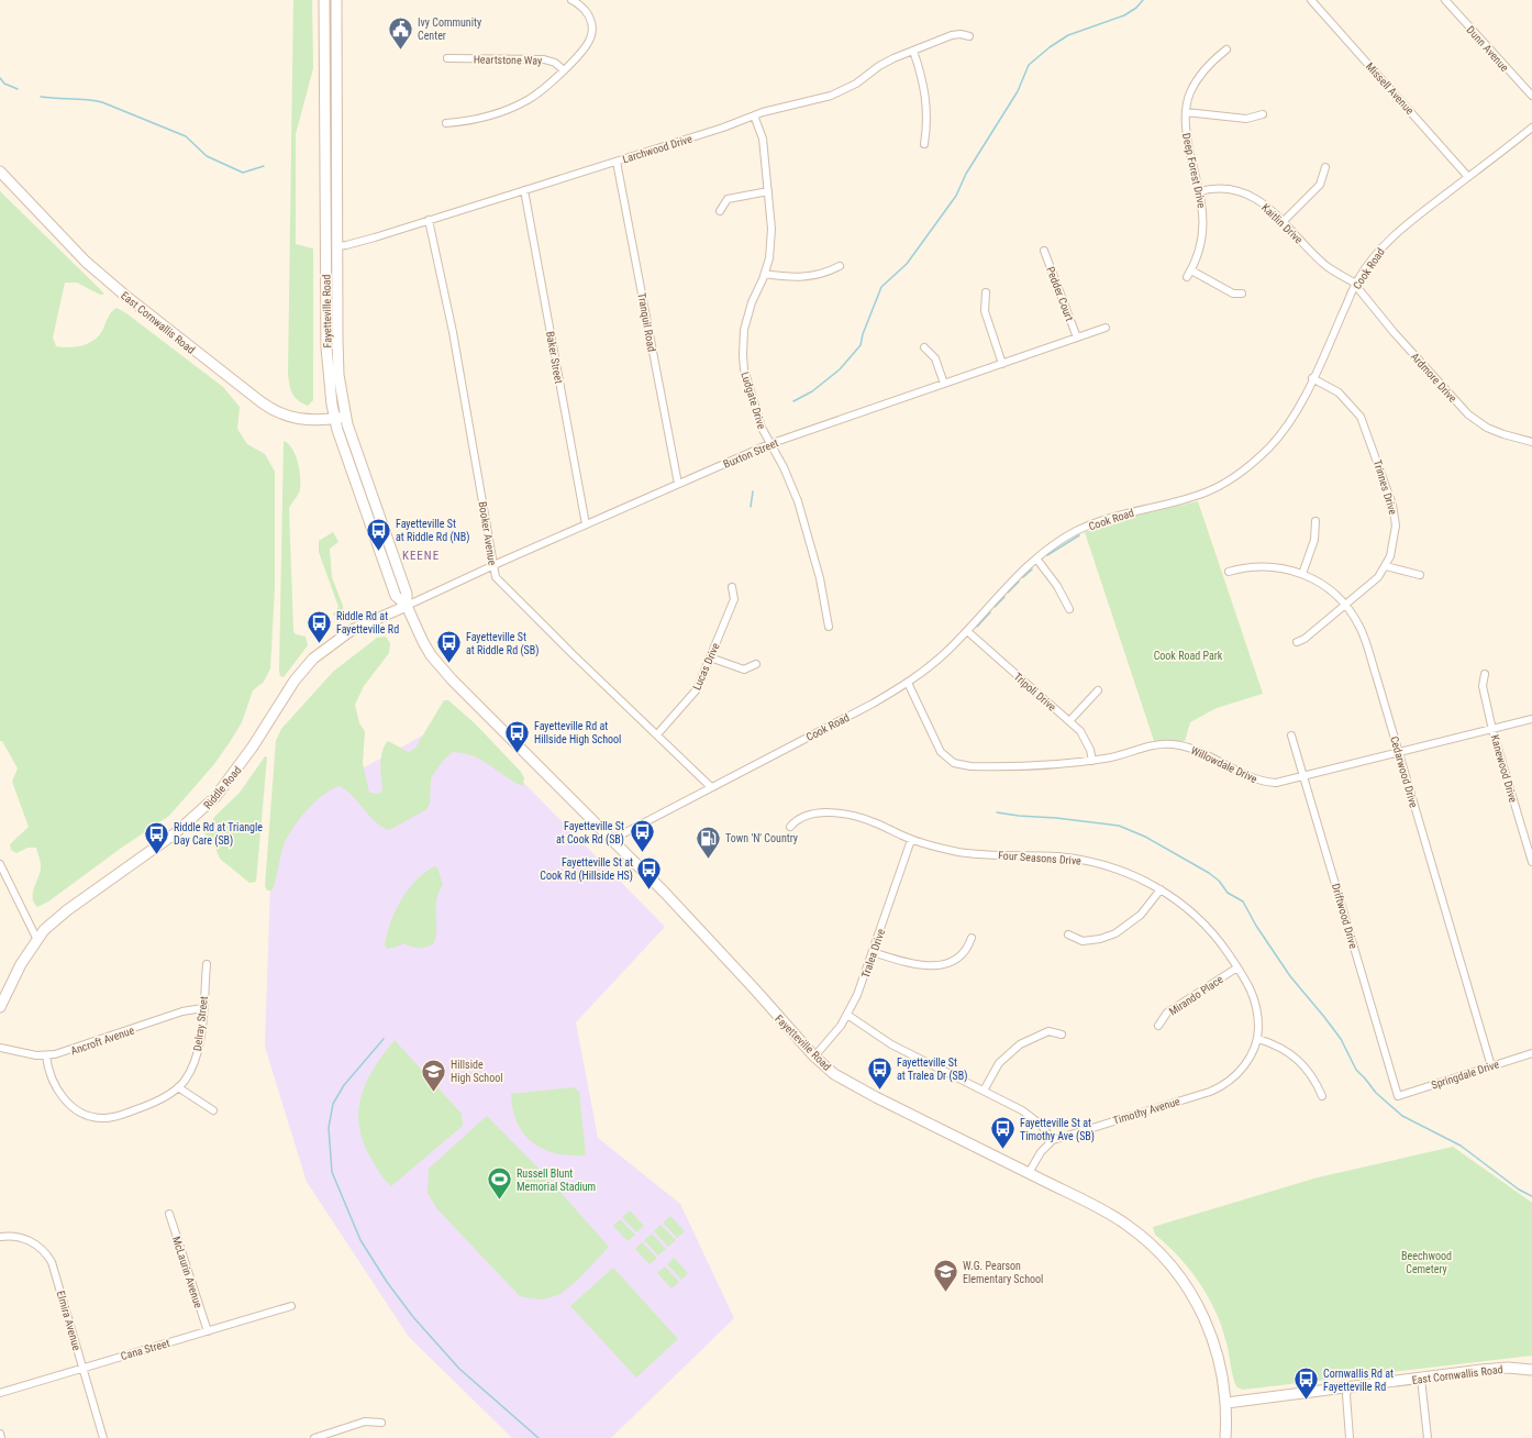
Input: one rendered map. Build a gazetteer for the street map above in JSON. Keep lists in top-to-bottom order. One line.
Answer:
{"streets":{"main road":["Fayetteville Road","East Cornwallis Road","Riddle Road"],"street":["Dunn Avenue","Heartstone Way","Missell Avenue","Larchwood Drive","Deep Forest Drive","Kaitlin Drive","Cook Road","Pedder Court","Tranquil Road","Baker Street","Ardmore Drive","Ludgate Drive","Buxton Street","Trinnes Drive","Booker Avenue","Lucas Drive","Tripoli Drive","Willowdale Drive","Kanewood Drive","Cedarwood Drive","Four Seasons Drive","Driftwood Drive","Tralea Drive","Mirando Place","Delray Street","Ancroft Avenue","Springdale Drive","Timothy Avenue","McLaurin Avenue","Elmira Avenue","Cana Street"]},"crossings":[["Missell Avenue","Cook Road"],["Larchwood Drive","Fayetteville Road"],["Larchwood Drive","Tranquil Road"],["Larchwood Drive","Baker Street"],["Larchwood Drive","Ludgate Drive"],["Larchwood Drive","Booker Avenue"],["Deep Forest Drive","Kaitlin Drive"],["Kaitlin Drive","Cook Road"],["Kaitlin Drive","Ardmore Drive"],["Cook Road","Fayetteville Road"],["Cook Road","Ardmore Drive"],["Cook Road","Trinnes Drive"],["Cook Road","Booker Avenue"],["Cook Road","Tripoli Drive"],["Cook Road","Willowdale Drive"],["Pedder Court","Buxton Street"],["Fayetteville Road","East Cornwallis Road"],["Fayetteville Road","Buxton Street"],["Fayetteville Road","Riddle Road"],["Fayetteville Road","Tralea Drive"],["Tranquil Road","Buxton Street"],["Baker Street","Buxton Street"],["Ludgate Drive","Buxton Street"],["Buxton Street","Booker Avenue"],["Buxton Street","Riddle Road"],["Trinnes Drive","Cedarwood Drive"],["Booker Avenue","Lucas Drive"],["Tripoli Drive","Willowdale Drive"],["Willowdale Drive","Kanewood Drive"],["Willowdale Drive","Cedarwood Drive"],["Willowdale Drive","Driftwood Drive"],["Cedarwood Drive","Springdale Drive"],["Four Seasons Drive","Tralea Drive"],["Four Seasons Drive","Mirando Place"],["Four Seasons Drive","Timothy Avenue"],["Driftwood Drive","Springdale Drive"],["Delray Street","Ancroft Avenue"],["McLaurin Avenue","Cana Street"],["Elmira Avenue","Cana Street"]],"districts":["KEENE"],"parks":["Cook Road Park","Beechwood Cemetery"],"places":{"public building":["Ivy Community Center"],"bus stop":["Fayetteville St at Riddle Rd (NB)","Riddle Rd at Fayetteville Rd","Fayetteville St at Riddle Rd (SB)","Fayetteville Rd at Hillside High School","Fayetteville St at Cook Rd (SB)","Riddle Rd at Triangle Day Care (SB)","Fayetteville St at Cook Rd (Hillside HS)","Fayetteville St at Tralea Dr (SB)","Fayetteville St at Timothy Ave (SB)","Cornwallis Rd at Fayetteville Rd"],"fuel station":["Town 'N' Country"],"school or university":["Hillside High School","W.G. Pearson Elementary School"],"sports":["Russell Blunt Memorial Stadium"]}}
